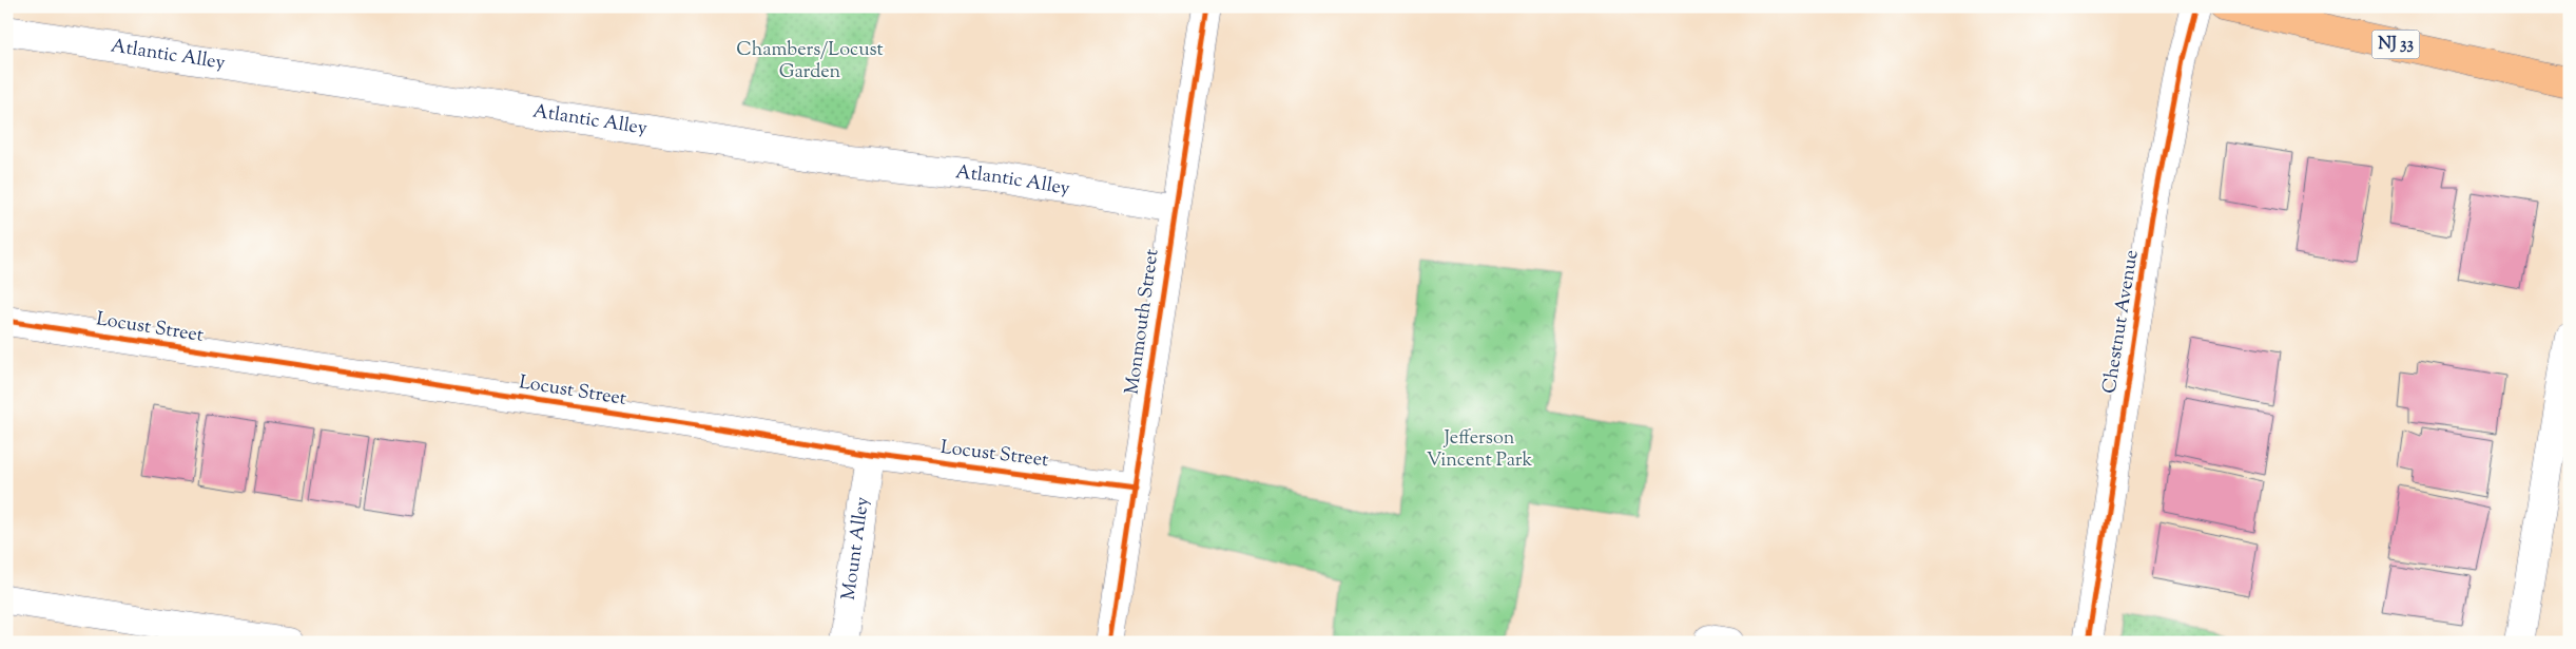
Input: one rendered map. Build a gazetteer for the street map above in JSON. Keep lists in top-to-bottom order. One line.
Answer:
{"streets":{"main road":["NJ 33"],"street":["Atlantic Alley","Monmouth Street","Chestnut Avenue","Locust Street","Mount Alley"]},"crossings":[["Atlantic Alley","Monmouth Street"],["Monmouth Street","Locust Street"],["Locust Street","Mount Alley"]],"parks":["Chambers/Locust Garden","Jefferson Vincent Park"]}
